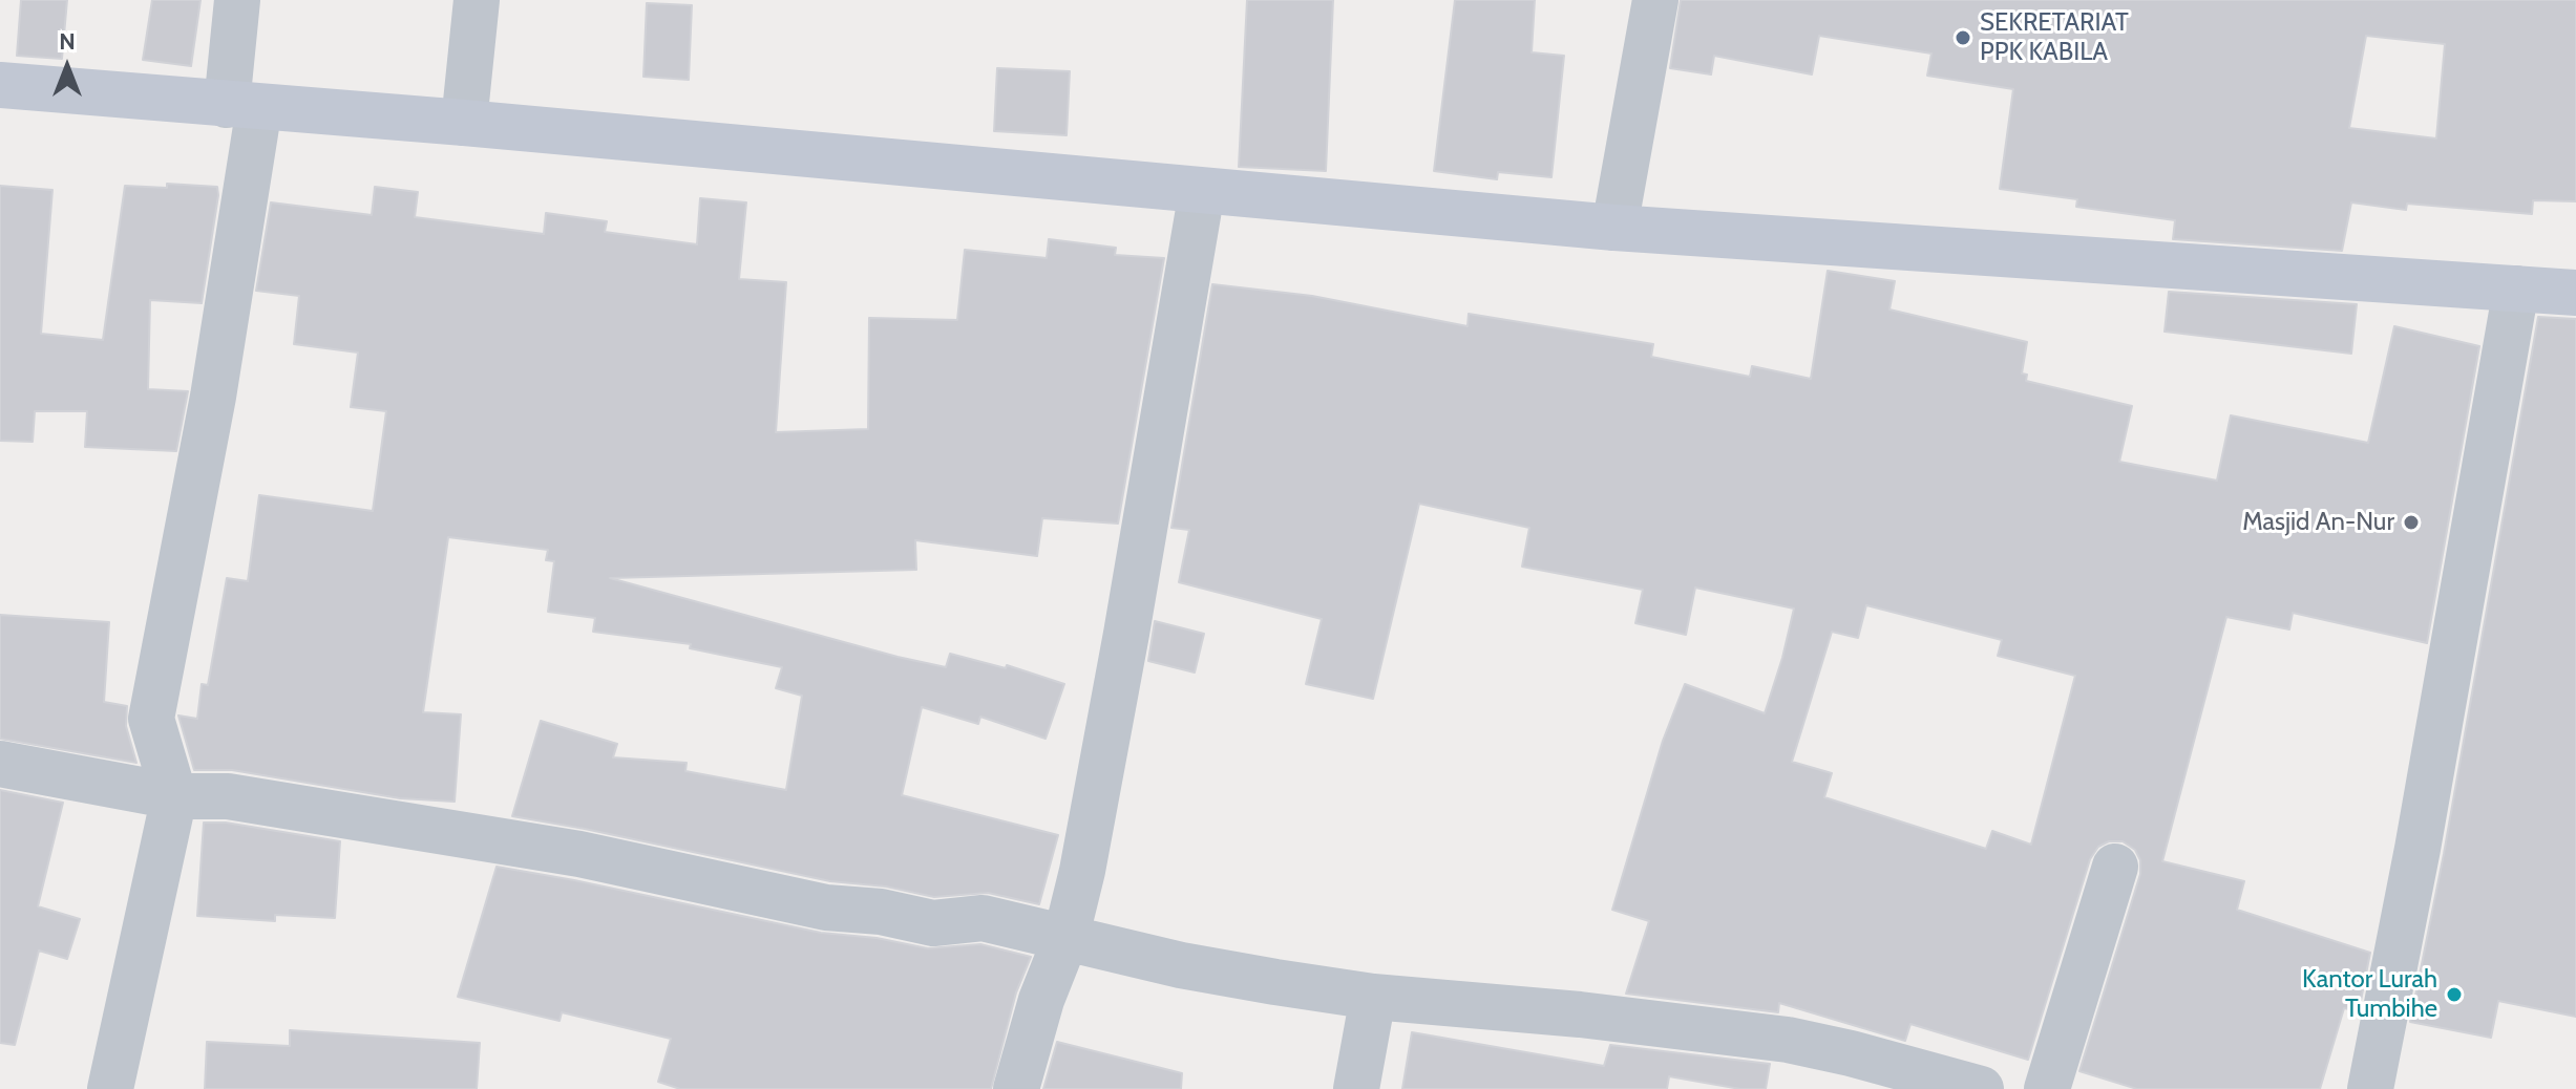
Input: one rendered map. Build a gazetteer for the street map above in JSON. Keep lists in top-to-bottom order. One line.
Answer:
{"places":["SEKRETARIAT PPK KABILA","Masjid An-Nur","Kantor Lurah Tumbihe"],"north":"top"}
